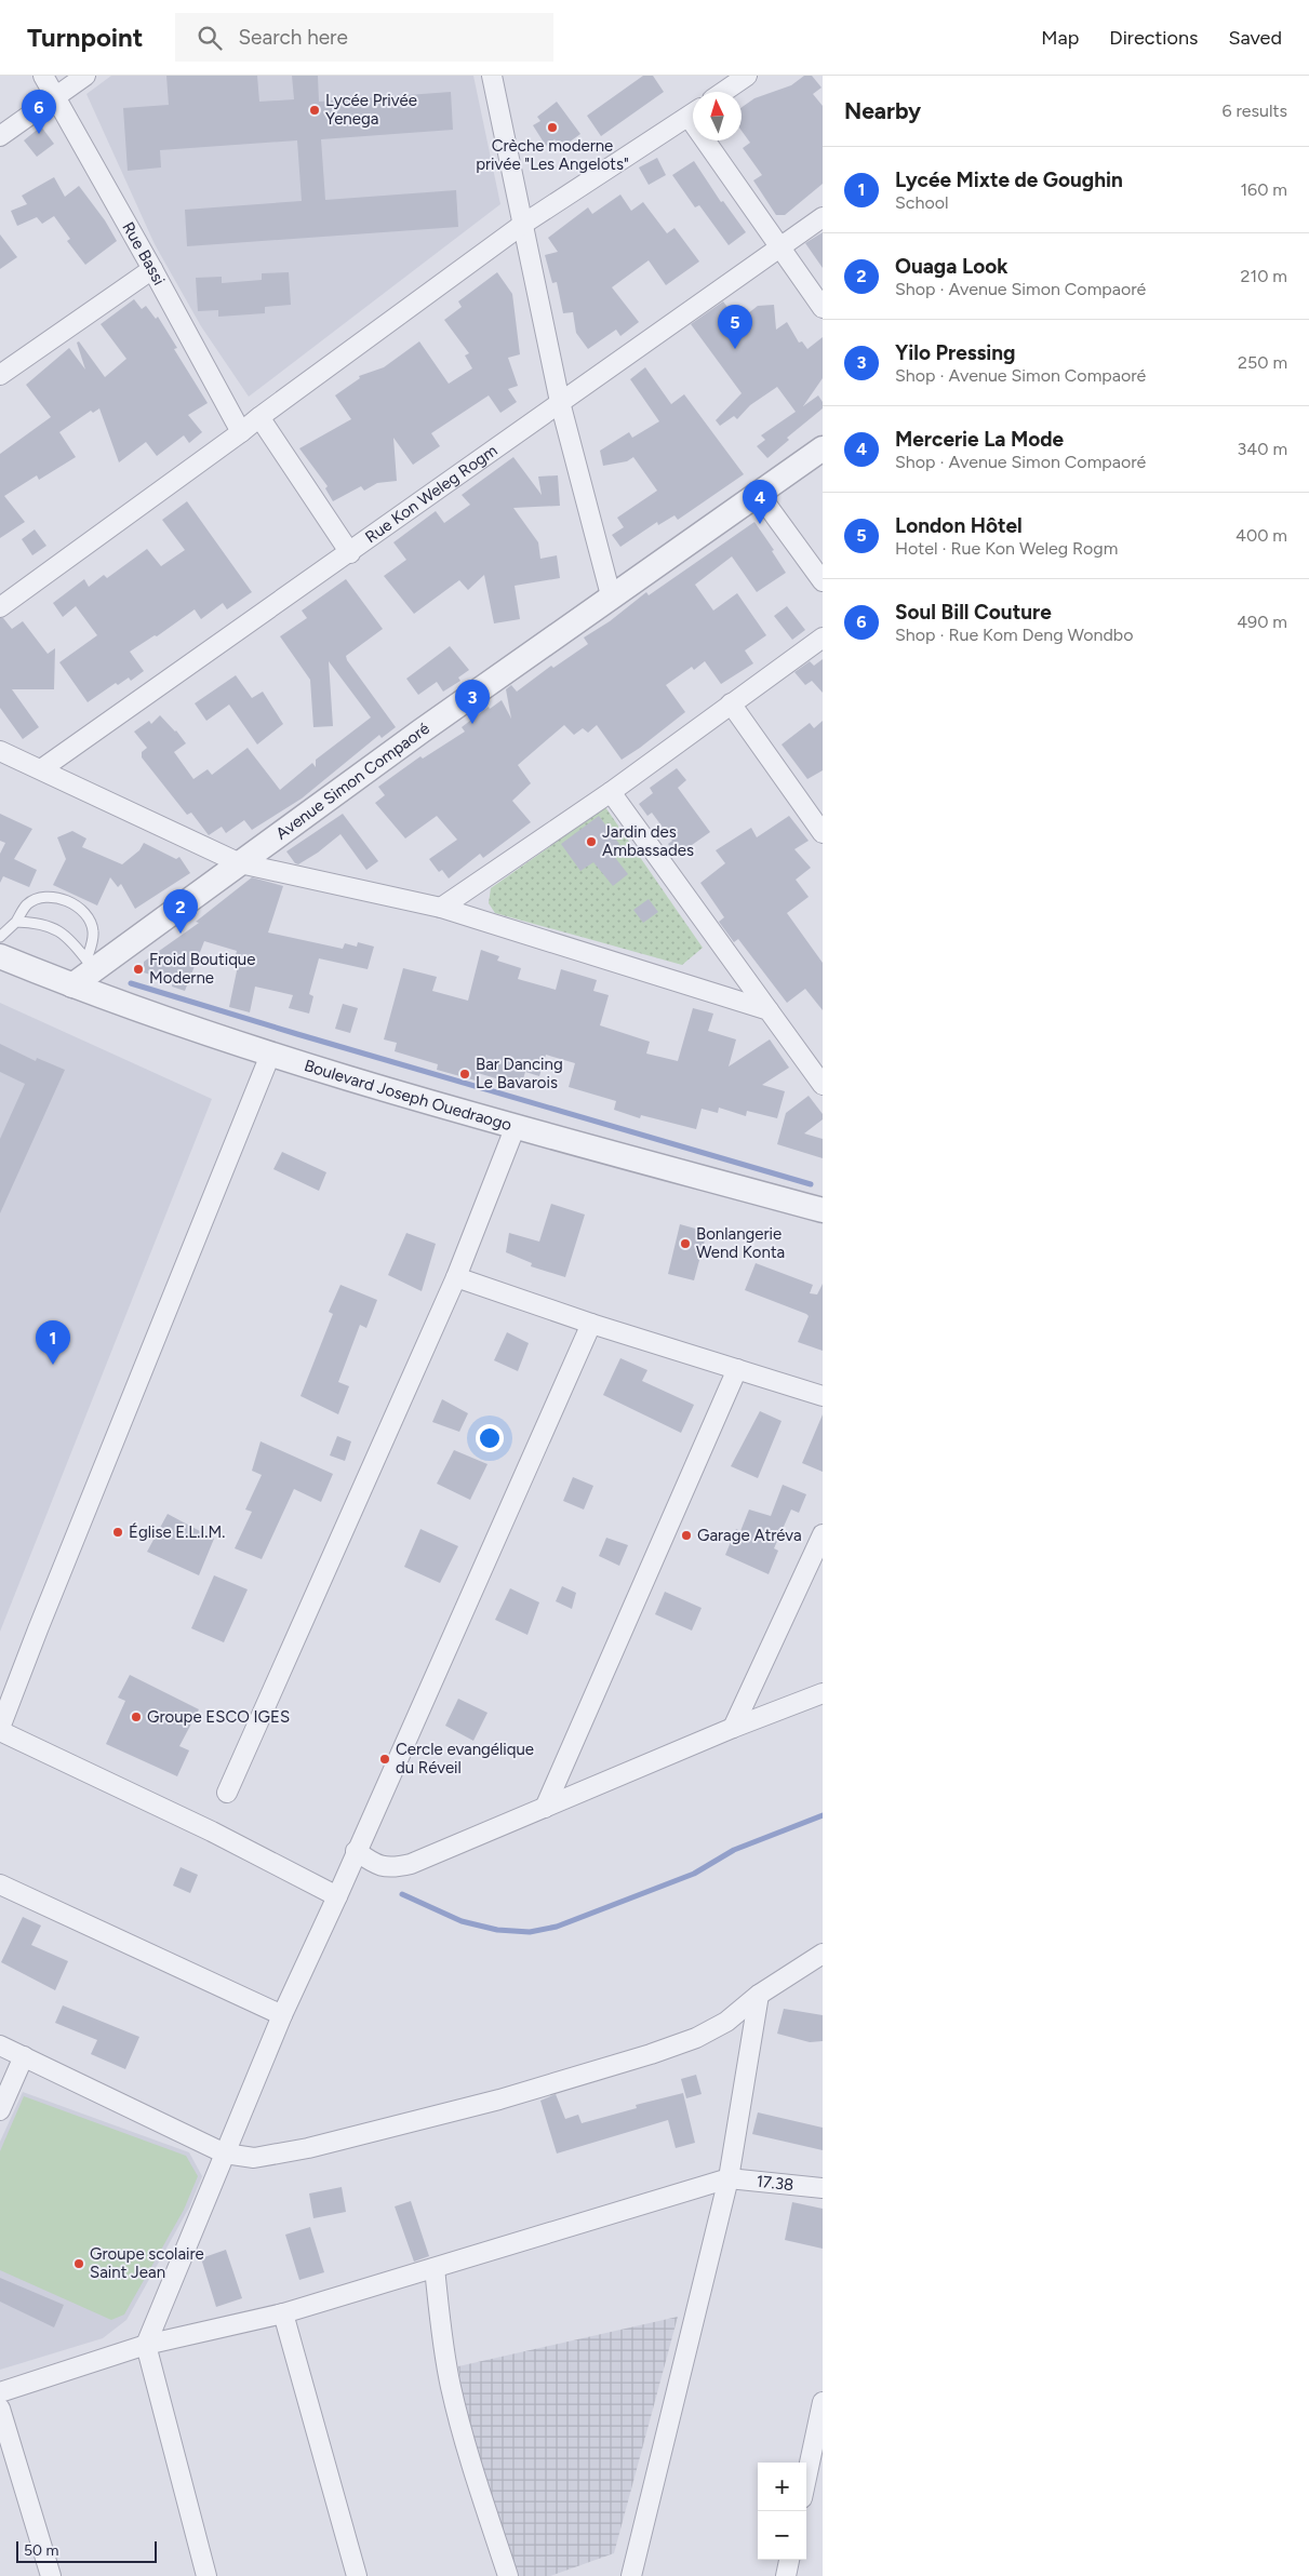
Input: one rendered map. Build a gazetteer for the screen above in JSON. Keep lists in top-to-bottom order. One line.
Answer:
{"streets":{"street":["Rue Bassi","Rue Kon Weleg Rogm","Avenue Simon Compaoré","Boulevard Joseph Ouedraogo","17.38"]},"crossings":[["Avenue Simon Compaoré","Boulevard Joseph Ouedraogo"]],"places":["Lycée Privée Yenega","Crèche moderne privée \"Les Angelots\"","Jardin des Ambassades","Froid Boutique Moderne","Bar Dancing Le Bavarois","Bonlangerie Wend Konta","Église E.L.I.M.","Garage Atréva","Groupe ESCO IGES","Cercle evangélique du Réveil","Groupe scolaire Saint Jean"],"scale_bar":"50 m","north":"top","page":{"header":"Turnpoint","search":"Search here","nav":["Map","Directions","Saved"],"heading":["Nearby","6 results"],"pins":["6","5","4","3","2","1"],"list":[{"mark":"1","name":"Lycée Mixte de Goughin","note":"School","value":"160 m"},{"mark":"2","name":"Ouaga Look","note":"Shop · Avenue Simon Compaoré","value":"210 m"},{"mark":"3","name":"Yilo Pressing","note":"Shop · Avenue Simon Compaoré","value":"250 m"},{"mark":"4","name":"Mercerie La Mode","note":"Shop · Avenue Simon Compaoré","value":"340 m"},{"mark":"5","name":"London Hôtel","note":"Hotel · Rue Kon Weleg Rogm","value":"400 m"},{"mark":"6","name":"Soul Bill Couture","note":"Shop · Rue Kom Deng Wondbo","value":"490 m"}],"map_buttons":["+","−"],"scale":"50 m"}}
